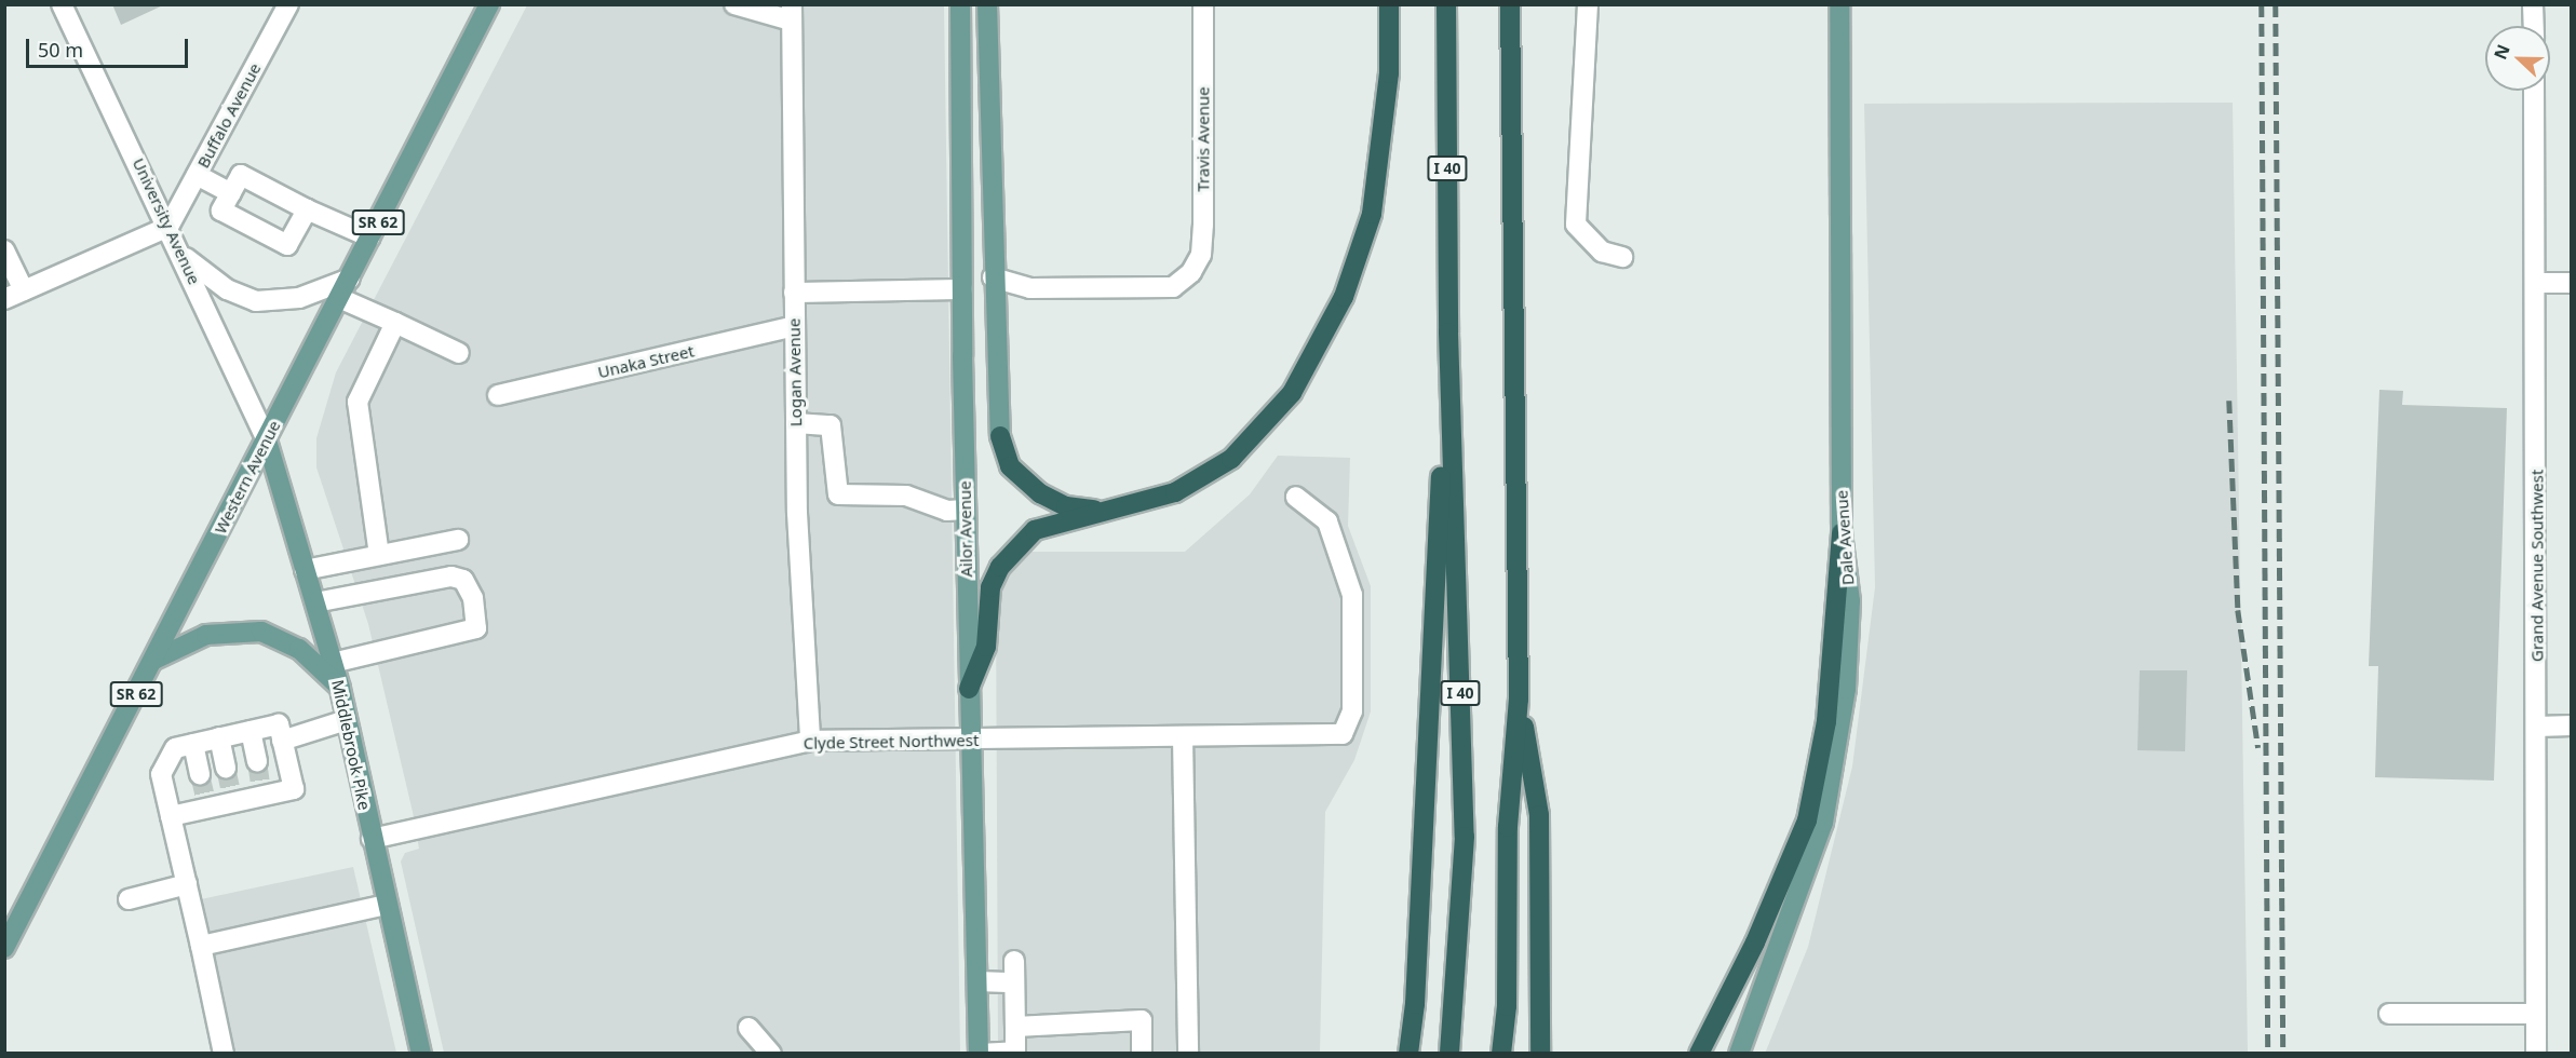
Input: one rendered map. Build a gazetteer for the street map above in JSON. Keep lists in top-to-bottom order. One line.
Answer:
{"streets":{"highway":["I 40"],"main road":["SR 62","Western Avenue","Ailor Avenue","Dale Avenue","Middlebrook Pike"],"street":["Buffalo Avenue","Travis Avenue","University Avenue","Unaka Street","Logan Avenue","Grand Avenue Southwest","Clyde Street Northwest"]},"crossings":[["Buffalo Avenue","University Avenue"],["University Avenue","Western Avenue"],["University Avenue","Middlebrook Pike"],["Unaka Street","Logan Avenue"],["Logan Avenue","Clyde Street Northwest"],["Western Avenue","Middlebrook Pike"],["Ailor Avenue","Clyde Street Northwest"],["Clyde Street Northwest","Middlebrook Pike"]],"scale_bar":"50 m","north":"left"}
